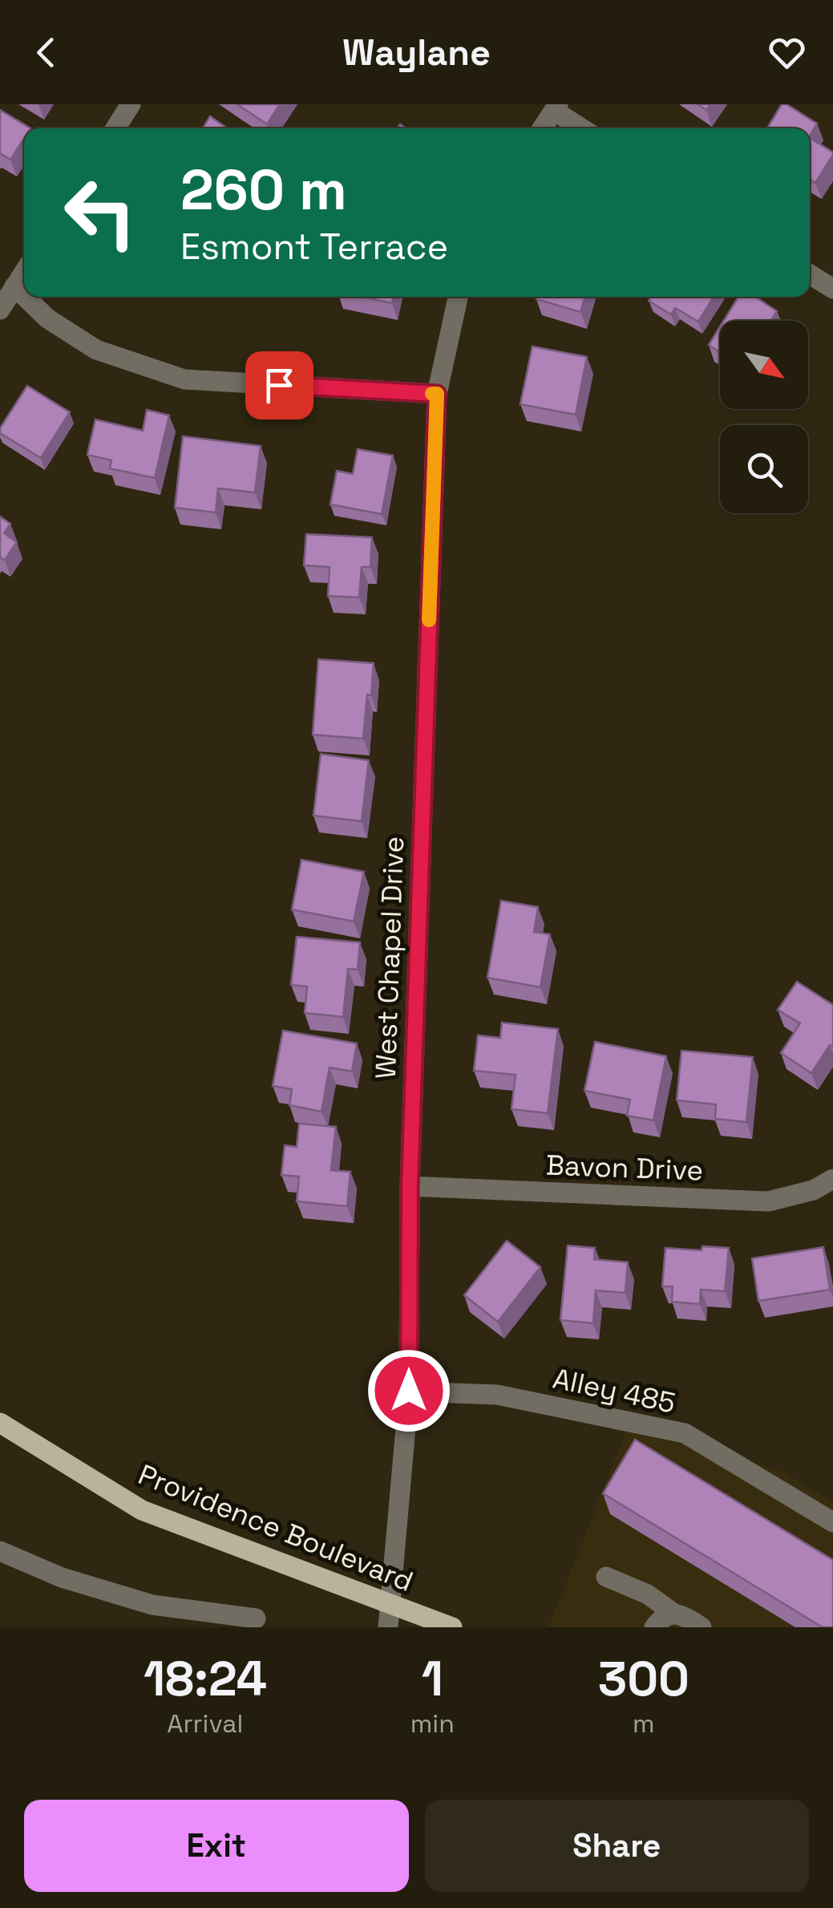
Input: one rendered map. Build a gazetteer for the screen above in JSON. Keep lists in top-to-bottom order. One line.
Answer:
{"streets":{"main road":["Providence Boulevard"],"street":["West Chapel Drive","Bavon Drive","Alley 485"]},"crossings":[["West Chapel Drive","Bavon Drive"],["West Chapel Drive","Alley 485"],["West Chapel Drive","Providence Boulevard"]],"north":"bottom right","page":{"header":"Waylane","turn":["260 m","Esmont Terrace"],"eta":["18:24","Arrival","1","min","300","m"],"buttons":["Exit","Share"]}}
